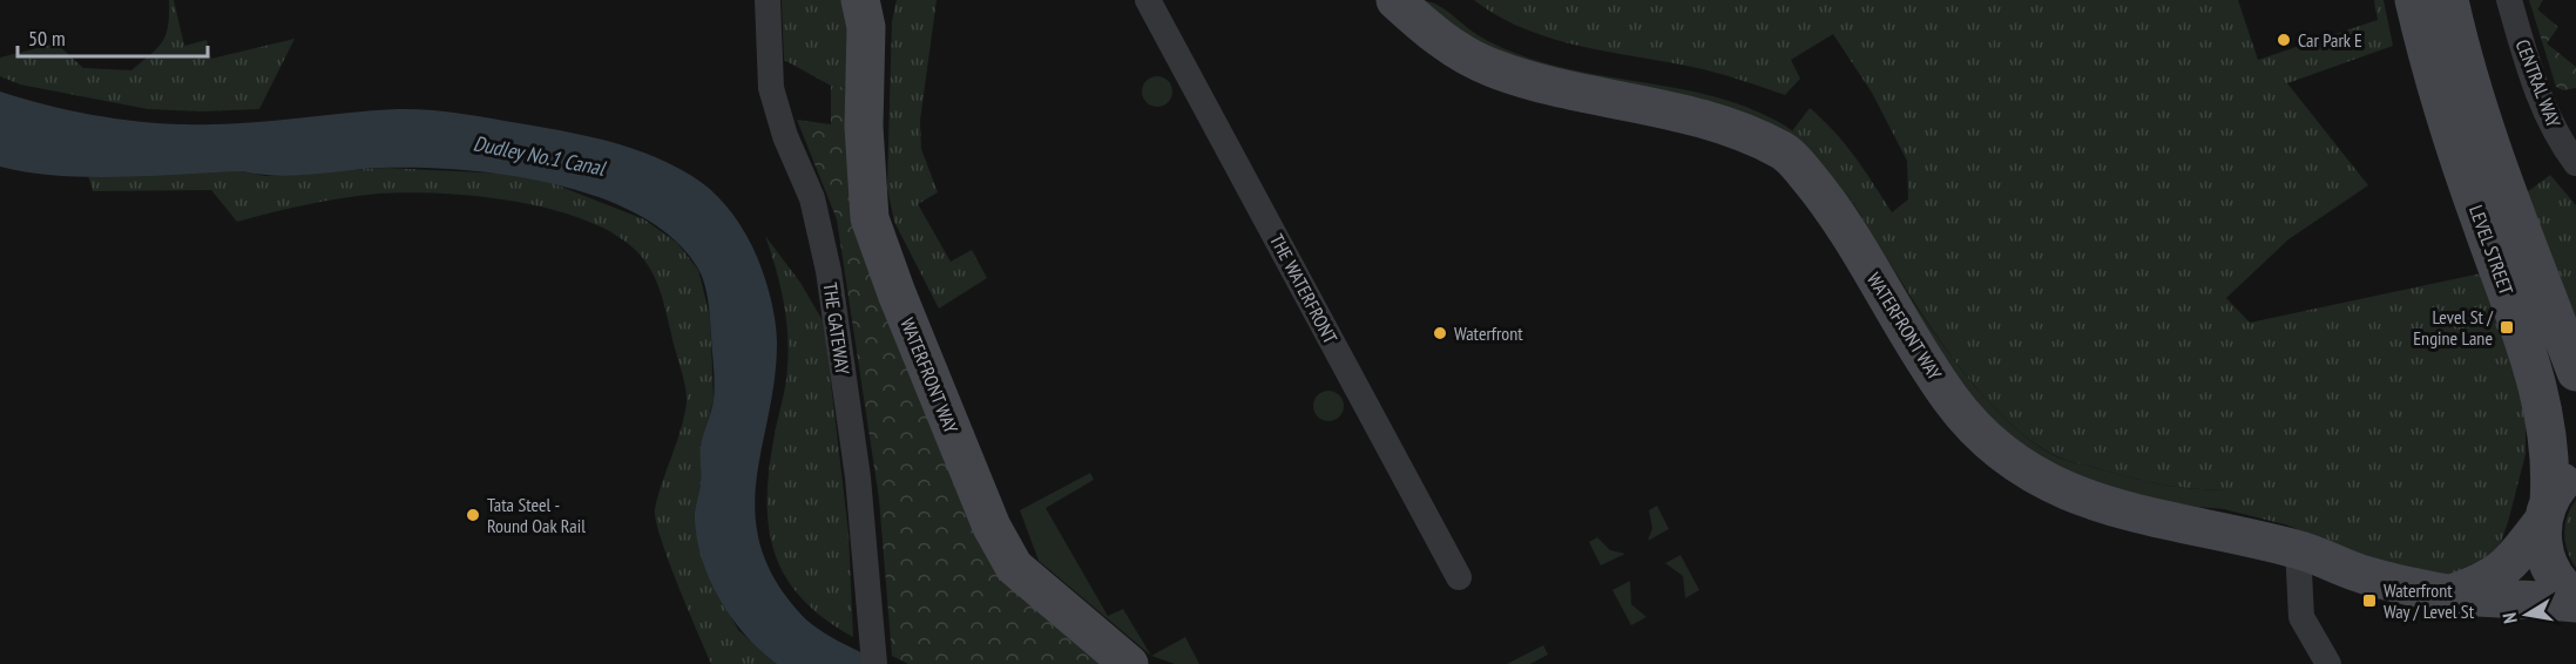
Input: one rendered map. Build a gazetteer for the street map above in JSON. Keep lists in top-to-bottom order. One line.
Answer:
{"streets":{"street":["CENTRAL WAY","LEVEL STREET","THE WATERFRONT","WATERFRONT WAY","THE GATEWAY"]},"water":["Dudley No.1 Canal"],"places":{"other":["Car Park E","Waterfront","Tata Steel - Round Oak Rail"],"transit":["Level St / Engine Lane","Waterfront Way / Level St"]},"scale_bar":"50 m","north":"left"}
